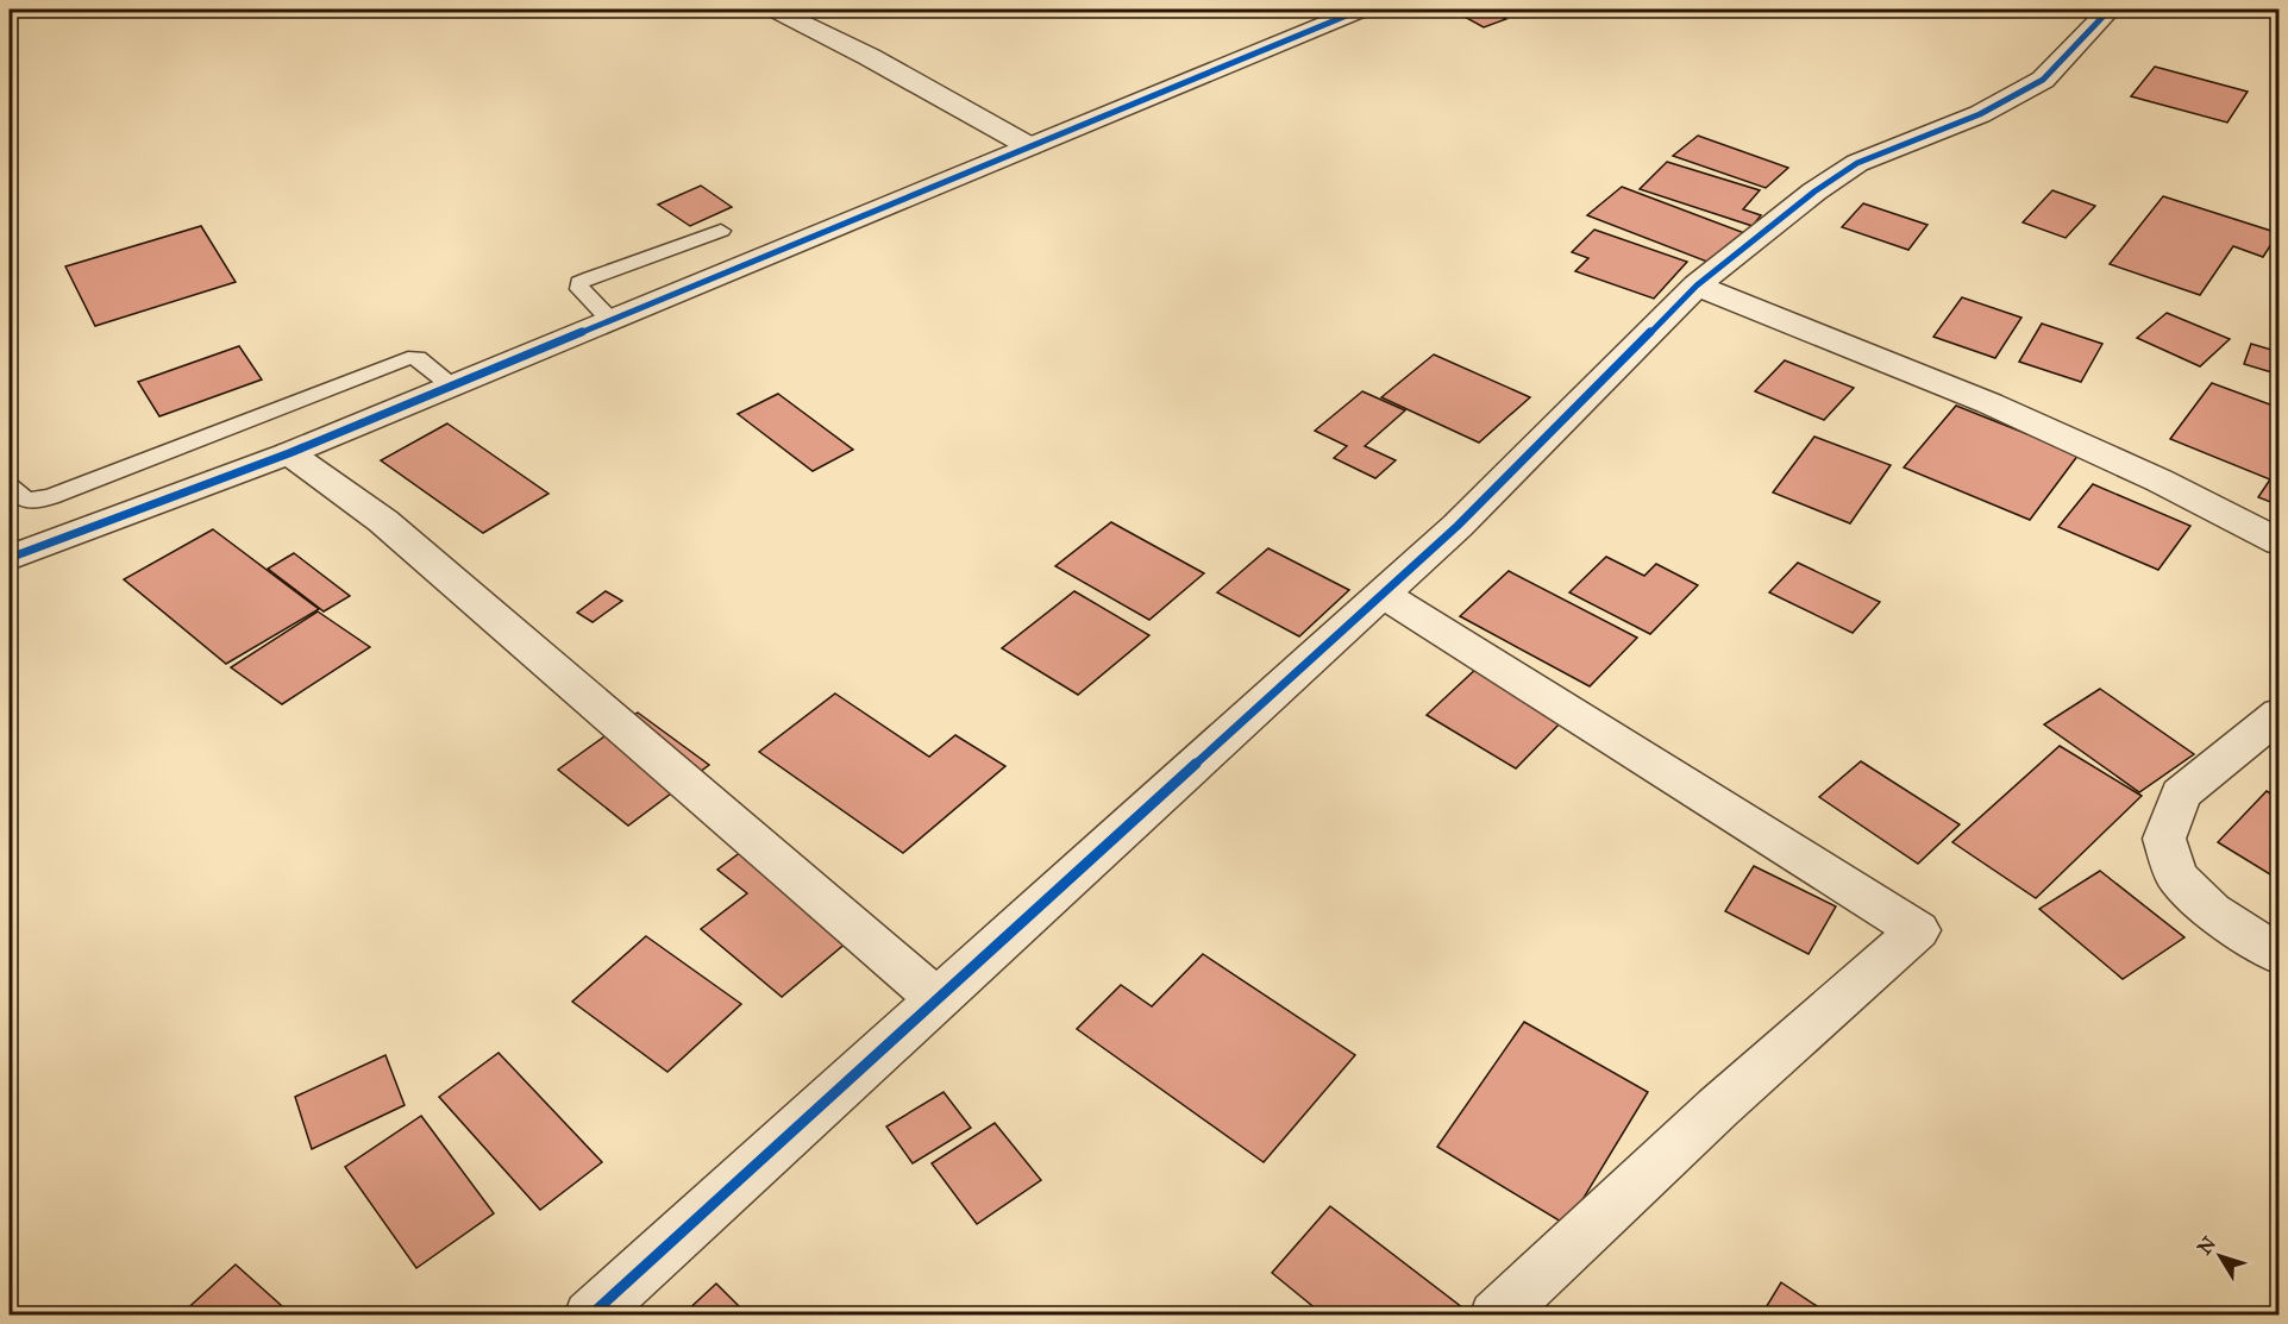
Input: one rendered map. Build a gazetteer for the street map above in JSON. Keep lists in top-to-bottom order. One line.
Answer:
{"north":"top left"}
